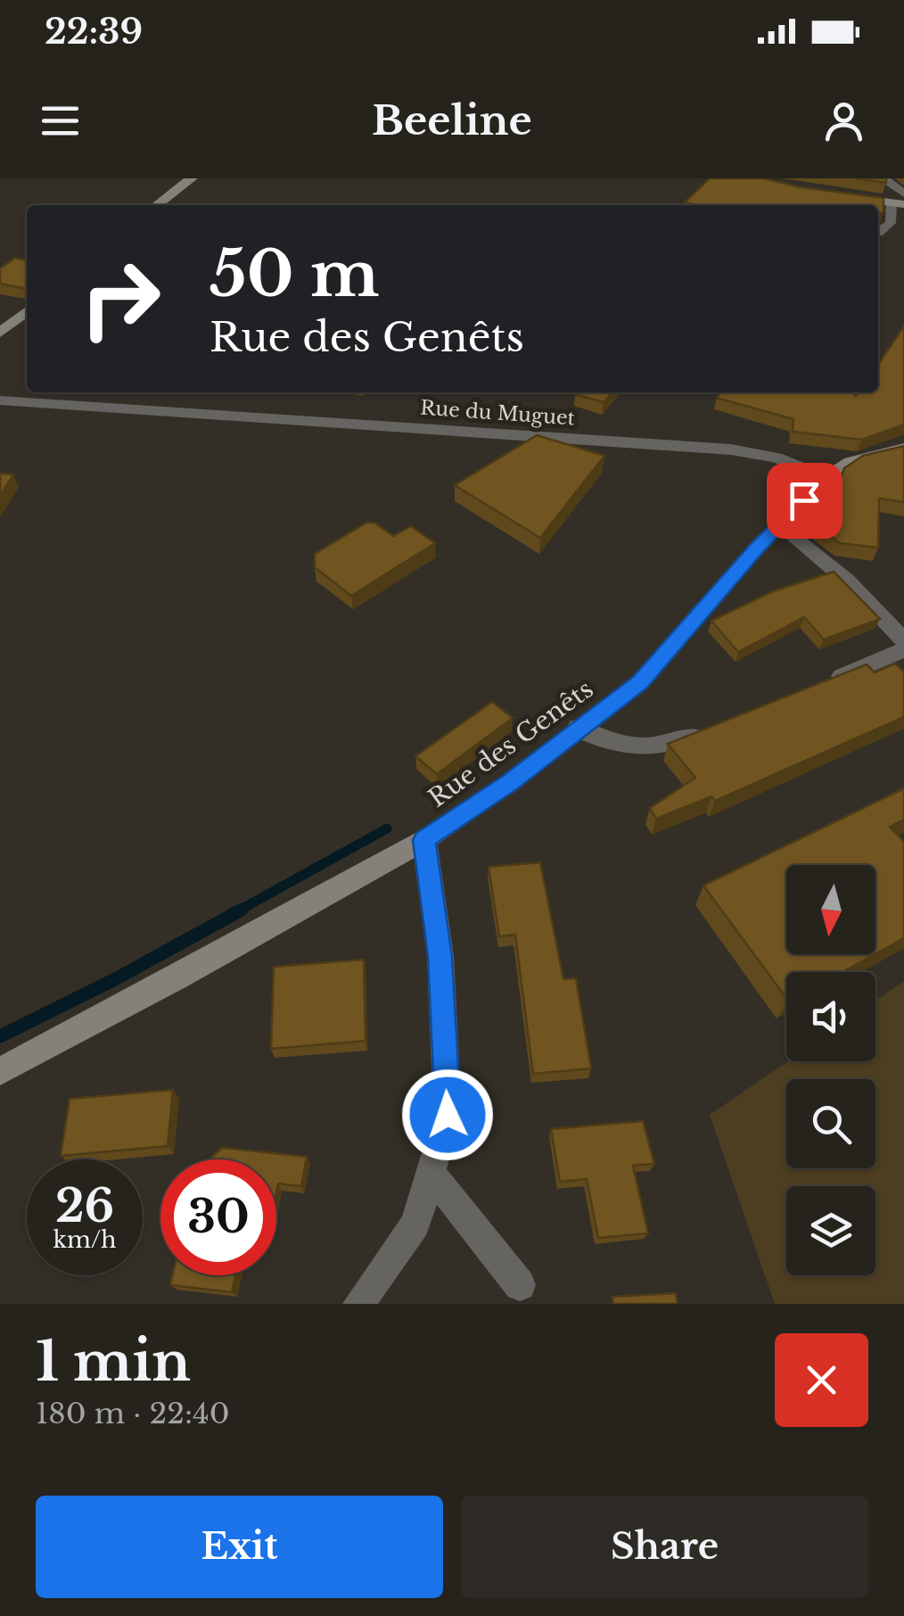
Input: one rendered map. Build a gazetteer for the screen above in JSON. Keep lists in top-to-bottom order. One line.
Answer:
{"streets":{"main road":["Rue des Genêts"],"street":["Rue du Muguet"]},"crossings":[["Rue du Muguet","Rue des Genêts"]],"north":"bottom","page":{"status":"22:39","header":"Beeline","turn":["50 m","Rue des Genêts"],"speed":"26 km/h","limit":"30","heading":["1 min","180 m · 22:40"],"buttons":["Exit","Share"]}}
